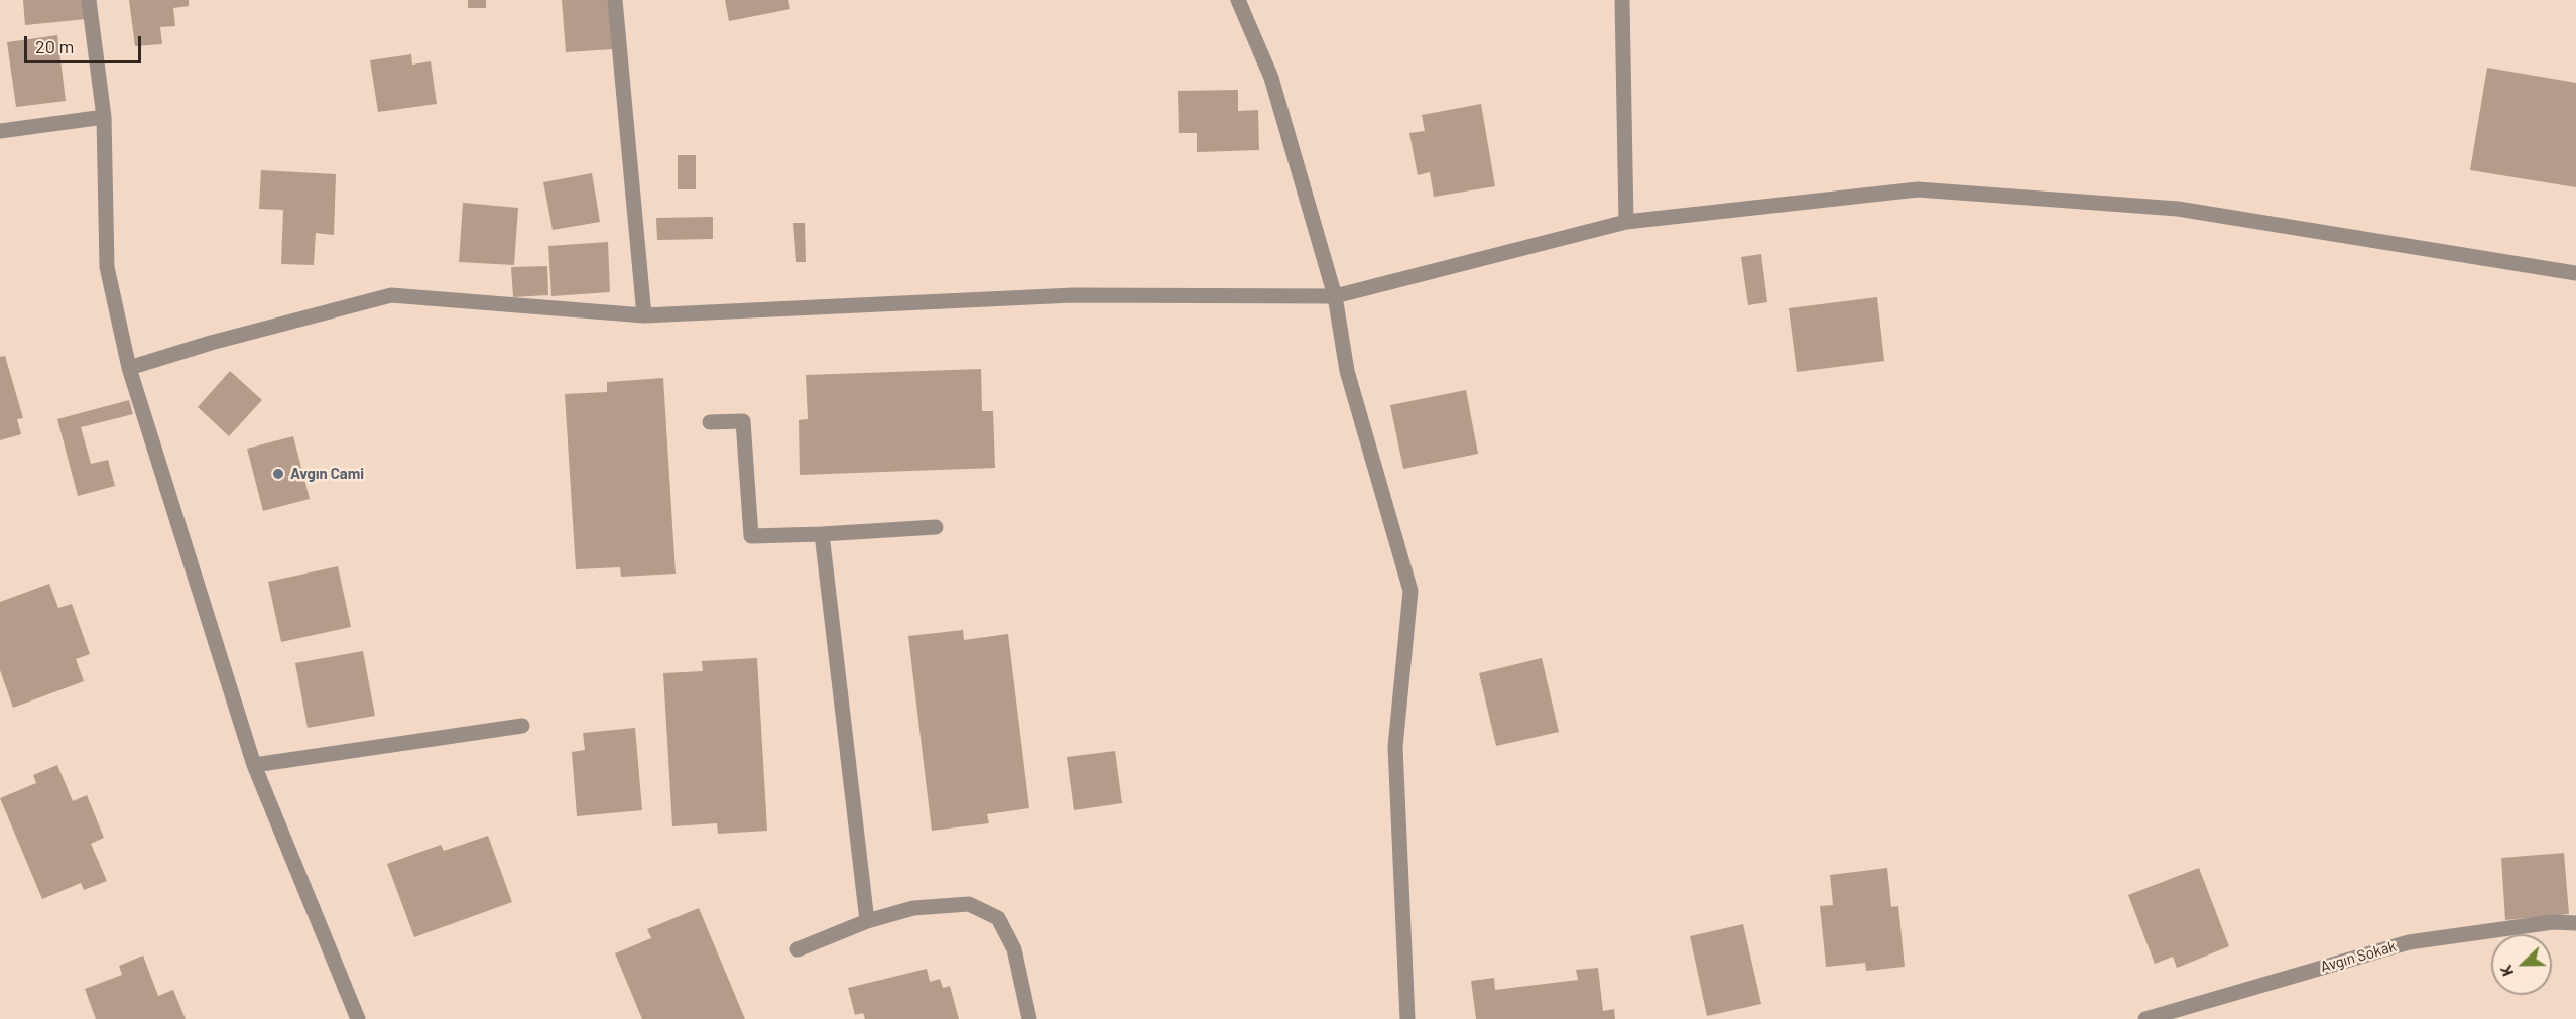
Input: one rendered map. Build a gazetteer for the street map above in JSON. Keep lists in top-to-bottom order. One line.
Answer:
{"streets":{"street":["Avgın Sokak"]},"places":["Avgın Cami"],"scale_bar":"20 m","north":"left"}
